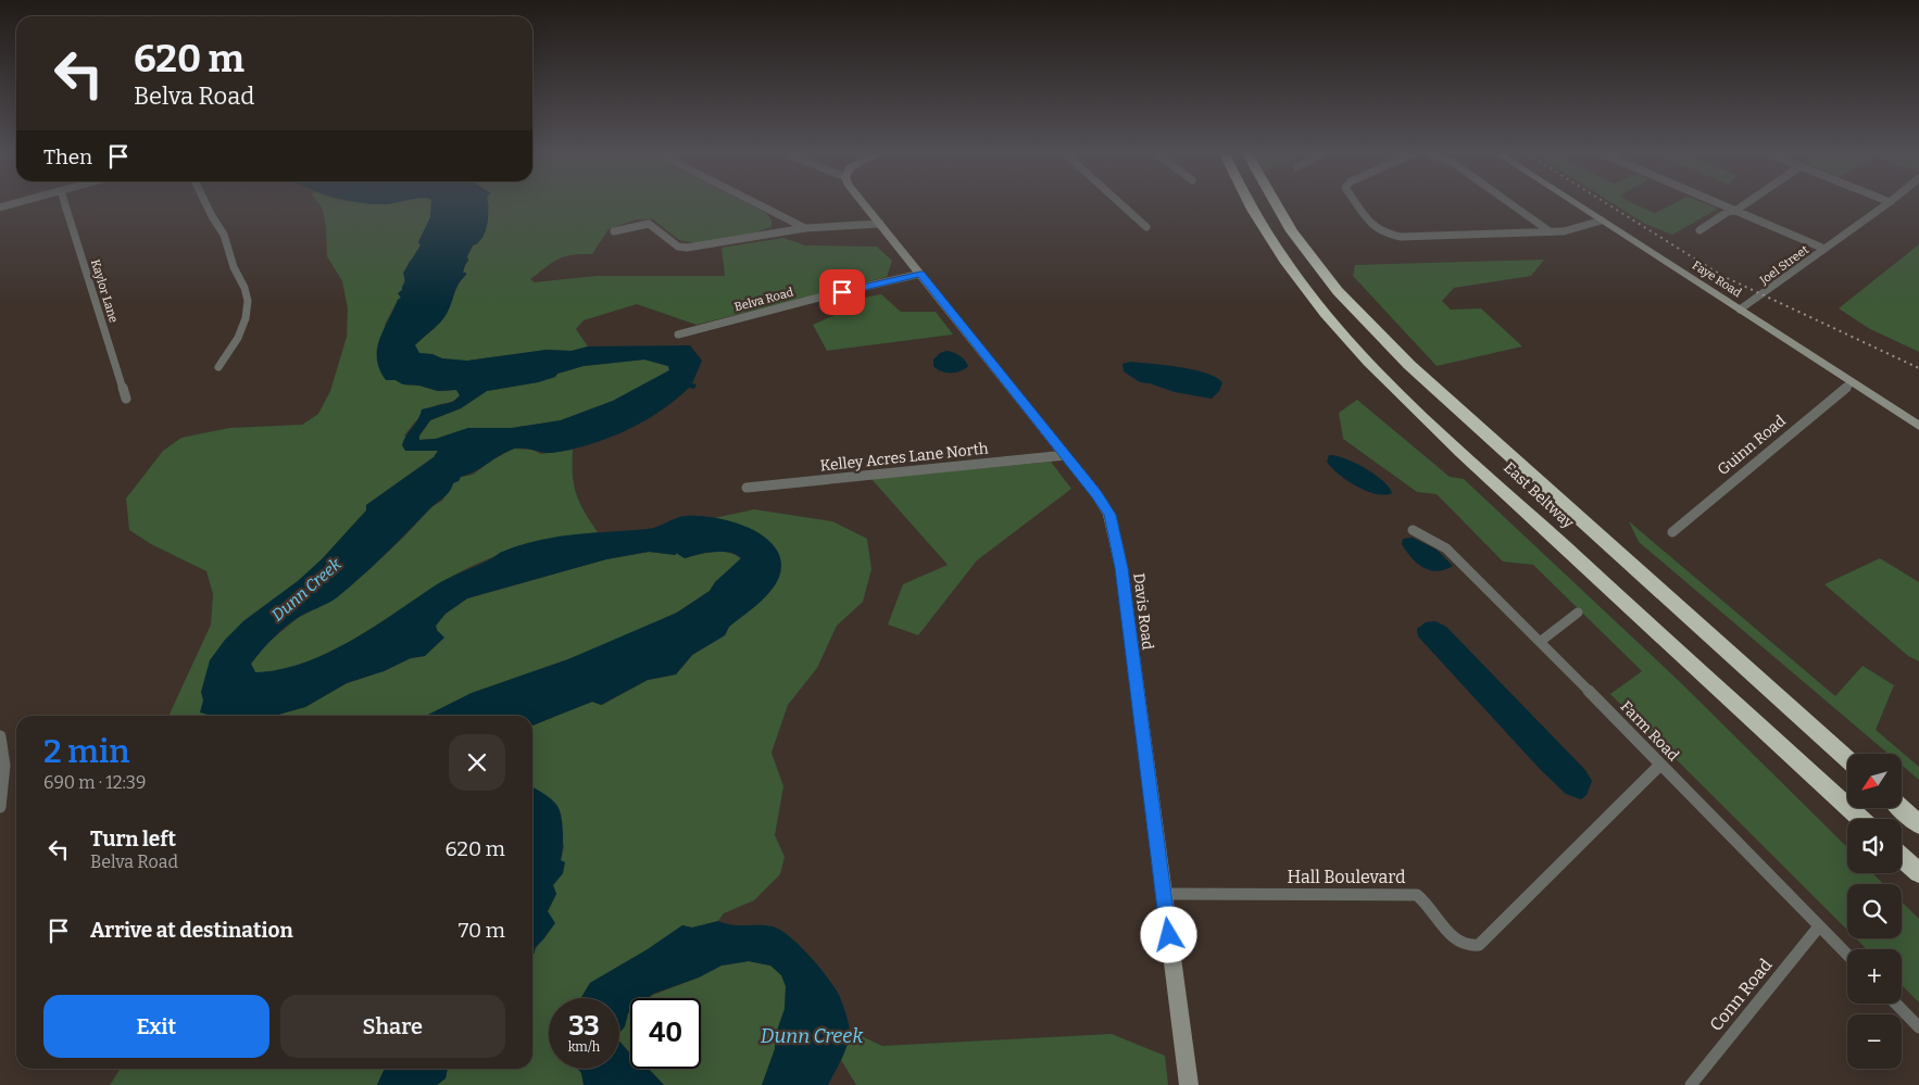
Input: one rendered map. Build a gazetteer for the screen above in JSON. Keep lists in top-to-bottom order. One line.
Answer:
{"streets":{"highway":["East Beltway"],"street":["Joel Street","Faye Road","Kaylor Lane","Belva Road","Guinn Road","Kelley Acres Lane North","Davis Road","Farm Road","Hall Boulevard","Conn Road"]},"crossings":[["Joel Street","Faye Road"],["Faye Road","Guinn Road"],["Belva Road","Davis Road"],["Kelley Acres Lane North","Davis Road"],["Davis Road","Hall Boulevard"],["Farm Road","Hall Boulevard"],["Farm Road","Conn Road"]],"water":["Dunn Creek"],"north":"bottom left","page":{"turn":["620 m","Belva Road"],"then":"Then","heading":["2 min","690 m · 12:39"],"map_buttons":["+","−"],"list":[{"name":"Turn left","note":"Belva Road","value":"620 m"},{"name":"Arrive at destination","value":"70 m"}],"buttons":["Exit","Share"],"speed":"33 km/h","limit":"40"}}
